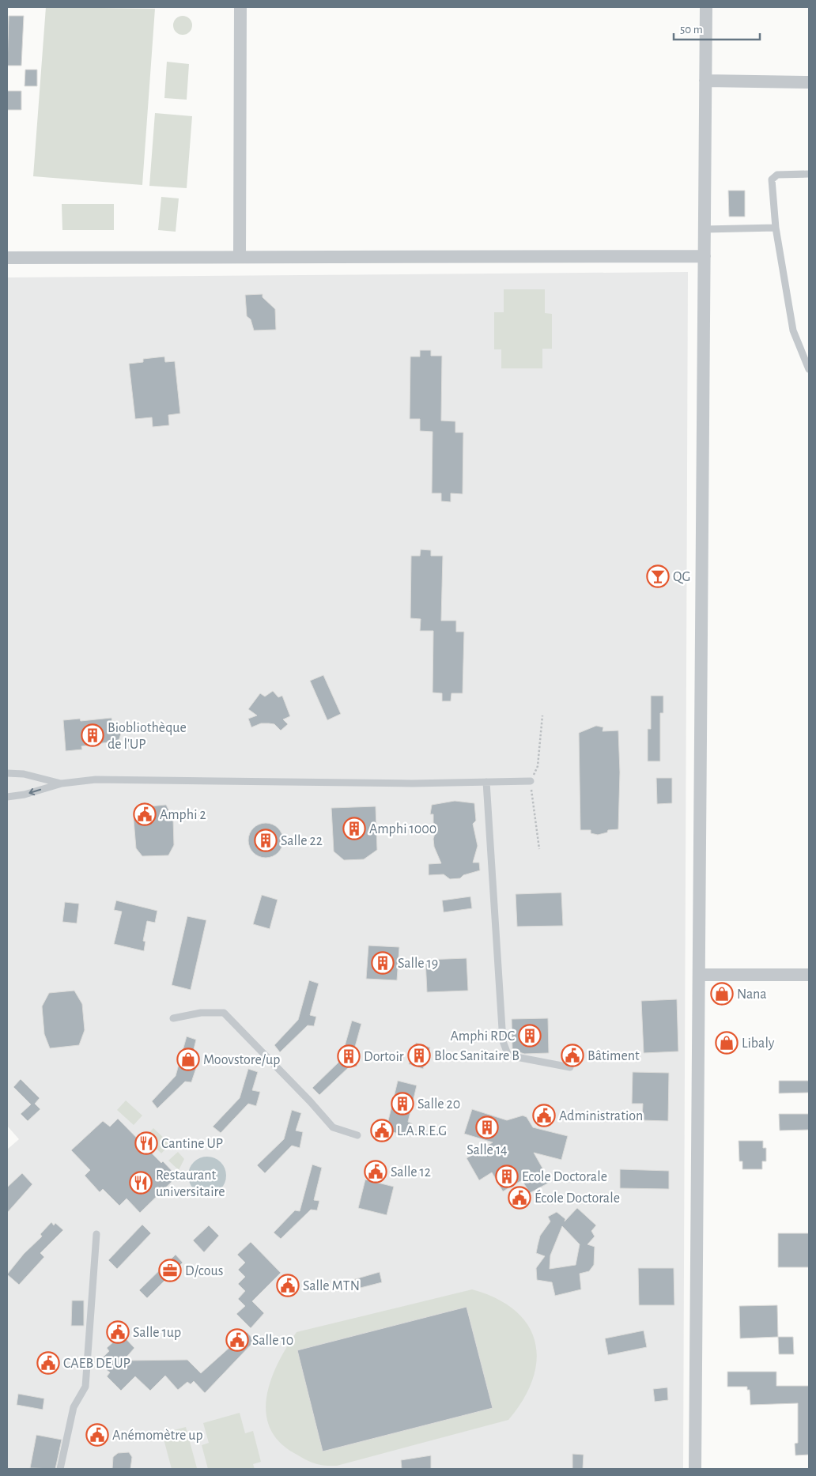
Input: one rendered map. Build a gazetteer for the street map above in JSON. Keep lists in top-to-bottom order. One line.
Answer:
{"places":{"bar":["QG"],"building":["Biobliothèque de l'UP","Amphi 1000","Salle 22","Salle 19","Amphi RDC","Bloc Sanitaire B","Dortoir","Salle 20","Salle 14","Ecole Doctorale"],"public building":["Amphi 2","Bâtiment","Administration","L.A.R.E.G","Salle 12","École Doctorale","Salle MTN","Salle 1up","Salle 10","CAEB DE UP","Anémomètre up"],"shop":["Nana","Libaly","Moovstore/up"],"restaurant":["Cantine UP","Restaurant universitaire"],"office":["D/cous"]},"scale_bar":"50 m"}
